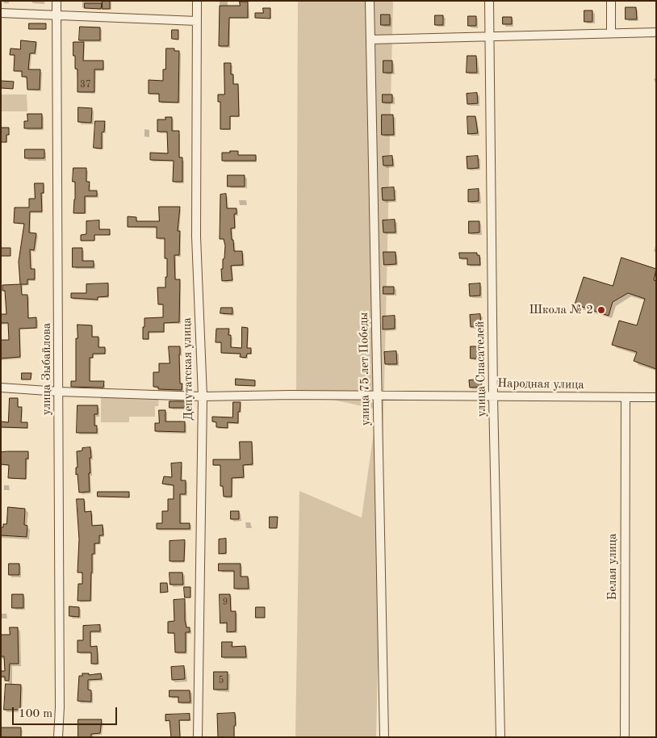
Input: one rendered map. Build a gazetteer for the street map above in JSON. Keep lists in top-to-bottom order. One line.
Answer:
{"streets":{"street":["улица Зыбайлова","Депутатская улица","улица 75 лет Победы","улица Спасателей","Народная улица","Белая улица"]},"crossings":[["улица Зыбайлова","Народная улица"],["Депутатская улица","Народная улица"],["улица 75 лет Победы","Народная улица"],["улица Спасателей","Народная улица"],["Народная улица","Белая улица"]],"places":["Школа № 2"],"house_numbers":["37","9","5"],"scale_bar":"100 m"}
